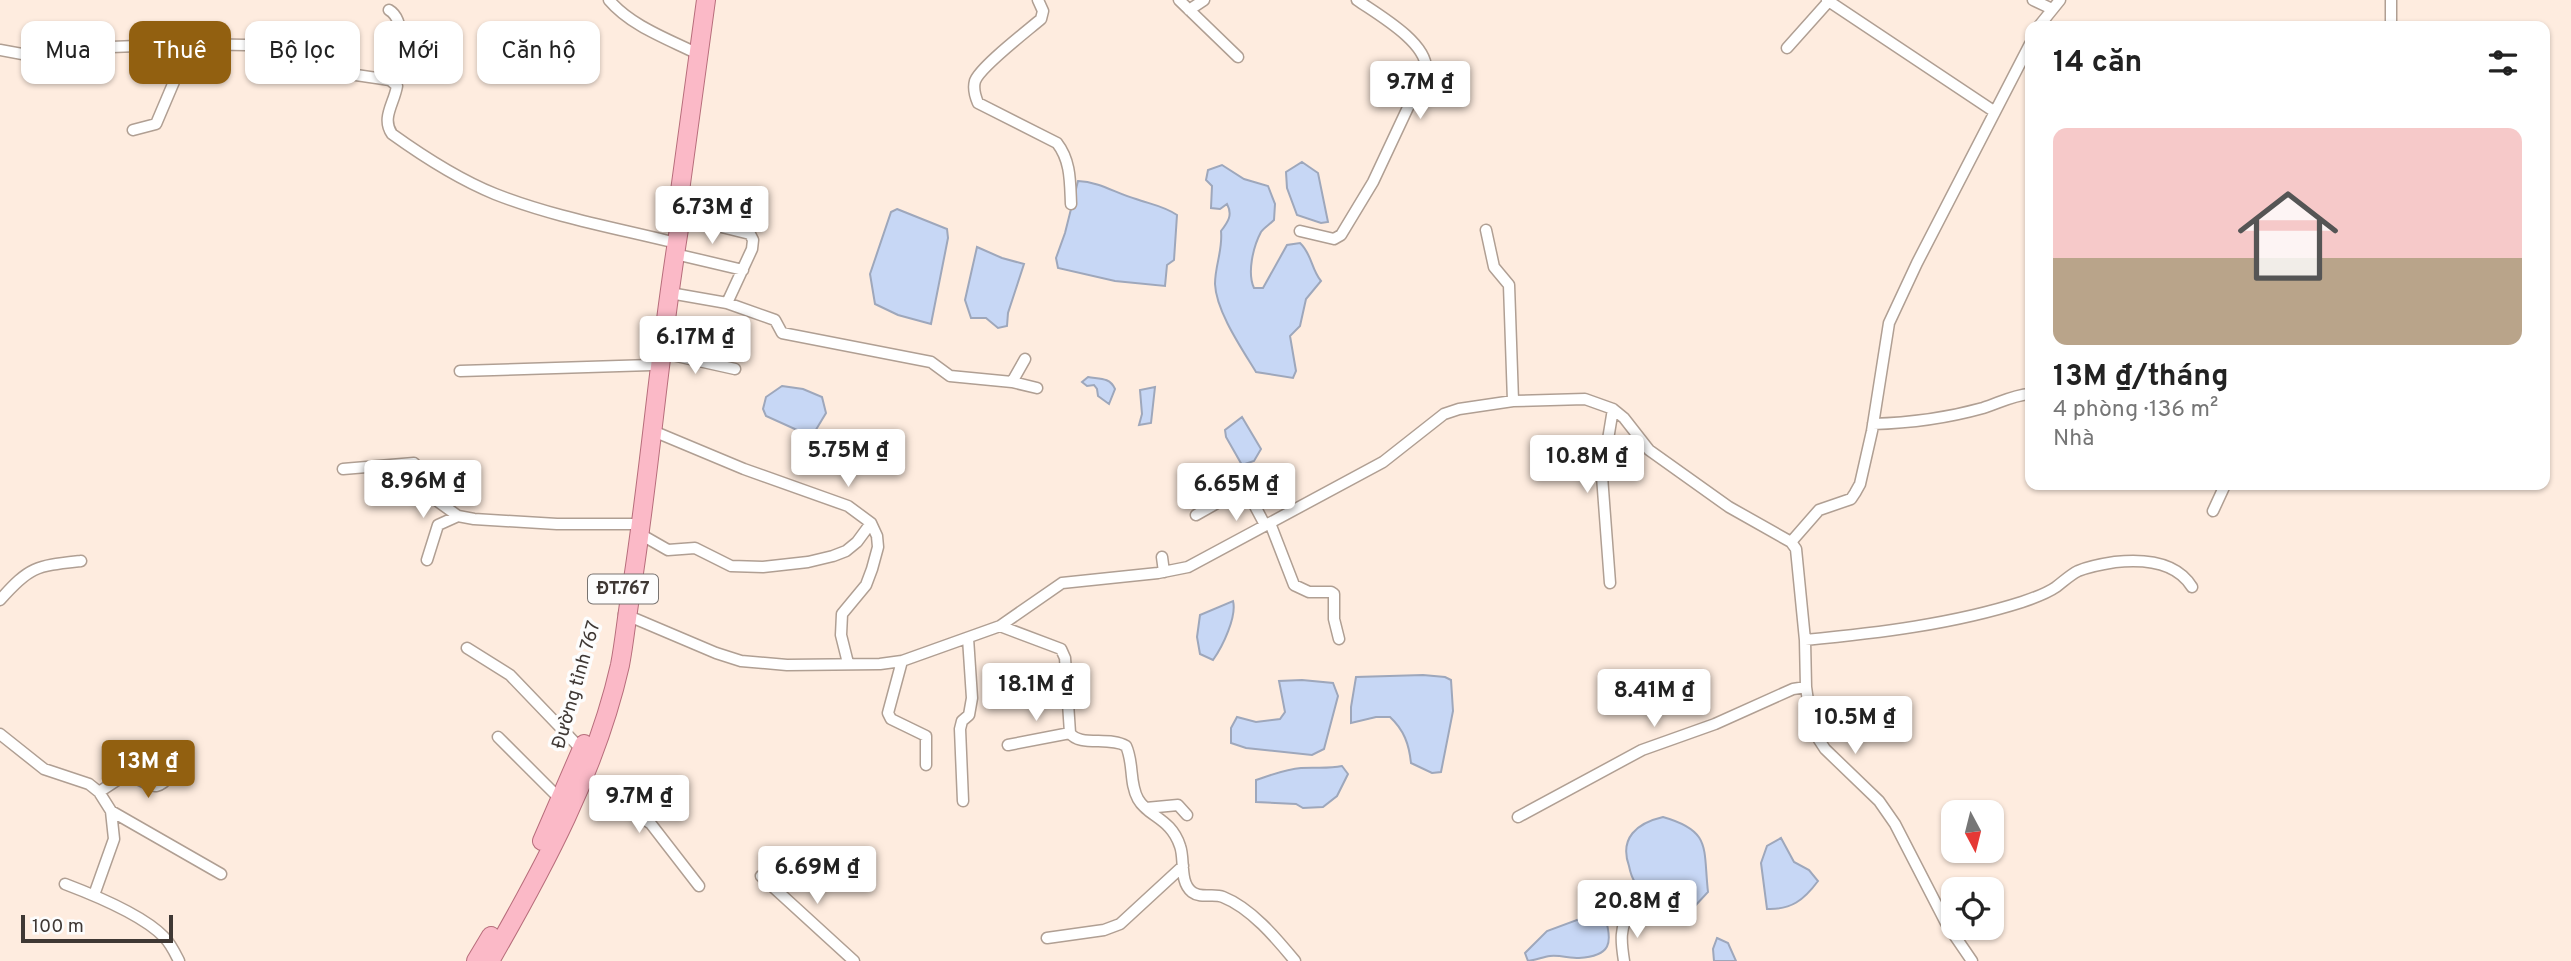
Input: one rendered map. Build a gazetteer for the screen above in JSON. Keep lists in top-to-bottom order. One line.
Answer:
{"streets":{"main road":["ĐT.767","Đường tỉnh 767"]},"scale_bar":"100 m","north":"bottom","page":{"chip":["Mua","Thuê","Bộ lọc","Mới","Căn hộ"],"heading":"14 căn","price":["9.7M ₫","6.73M ₫","6.17M ₫","5.75M ₫","10.8M ₫","8.96M ₫","6.65M ₫","18.1M ₫","8.41M ₫","10.5M ₫","13M ₫","9.7M ₫","6.69M ₫","20.8M ₫"],"list":[{"name":"13M ₫/tháng","note":"4 phòng · 136 m² · Nhà"}],"scale":"100 m"}}
